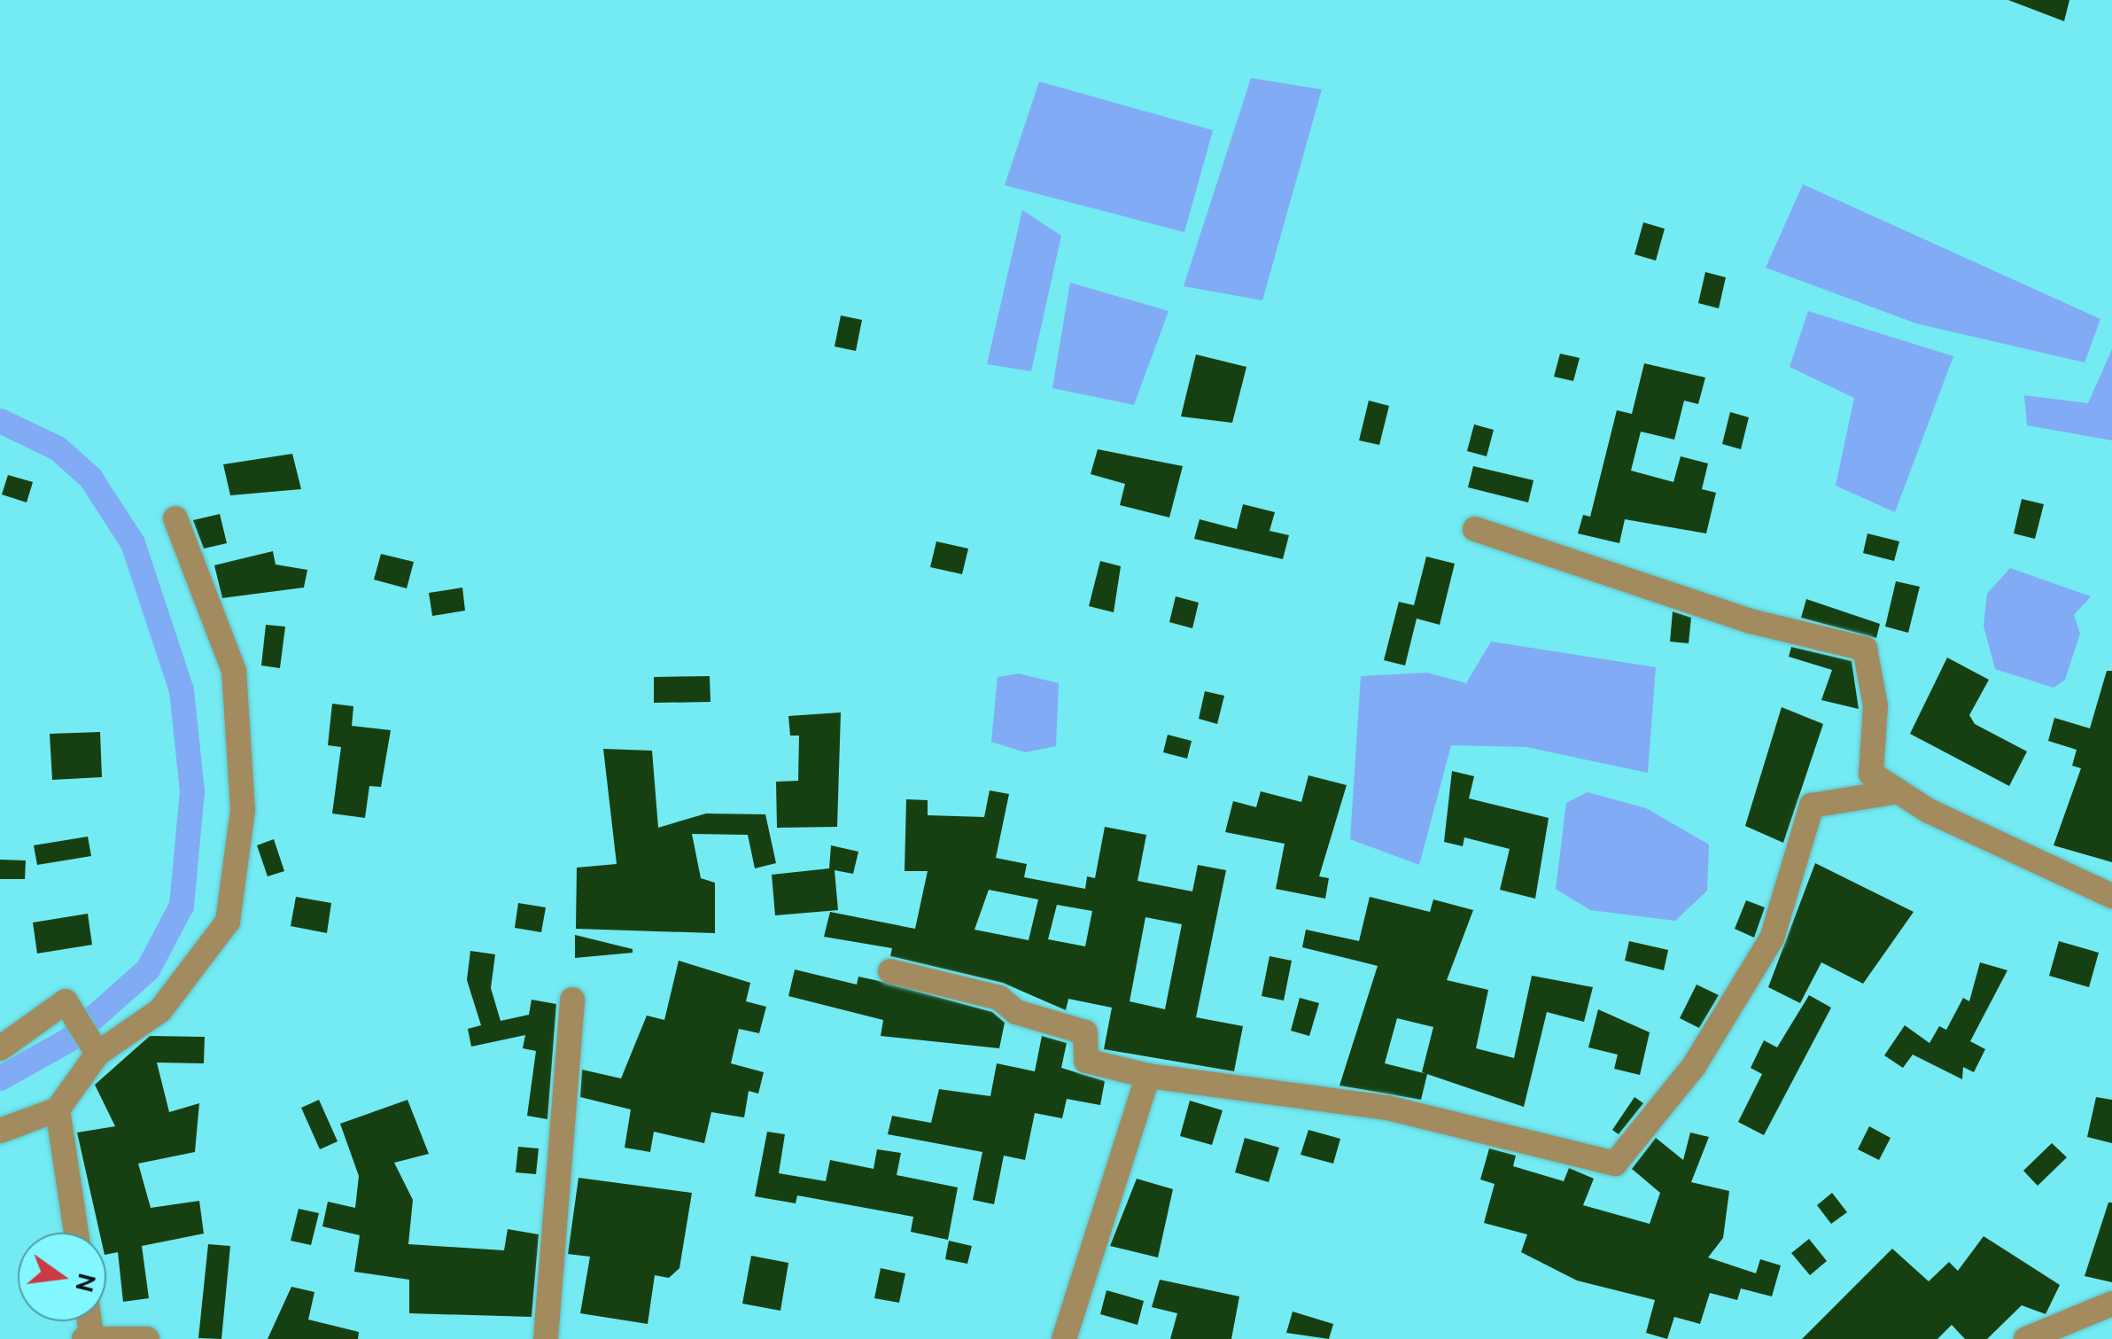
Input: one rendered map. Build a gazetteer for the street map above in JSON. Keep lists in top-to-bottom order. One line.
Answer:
{"north":"right"}
